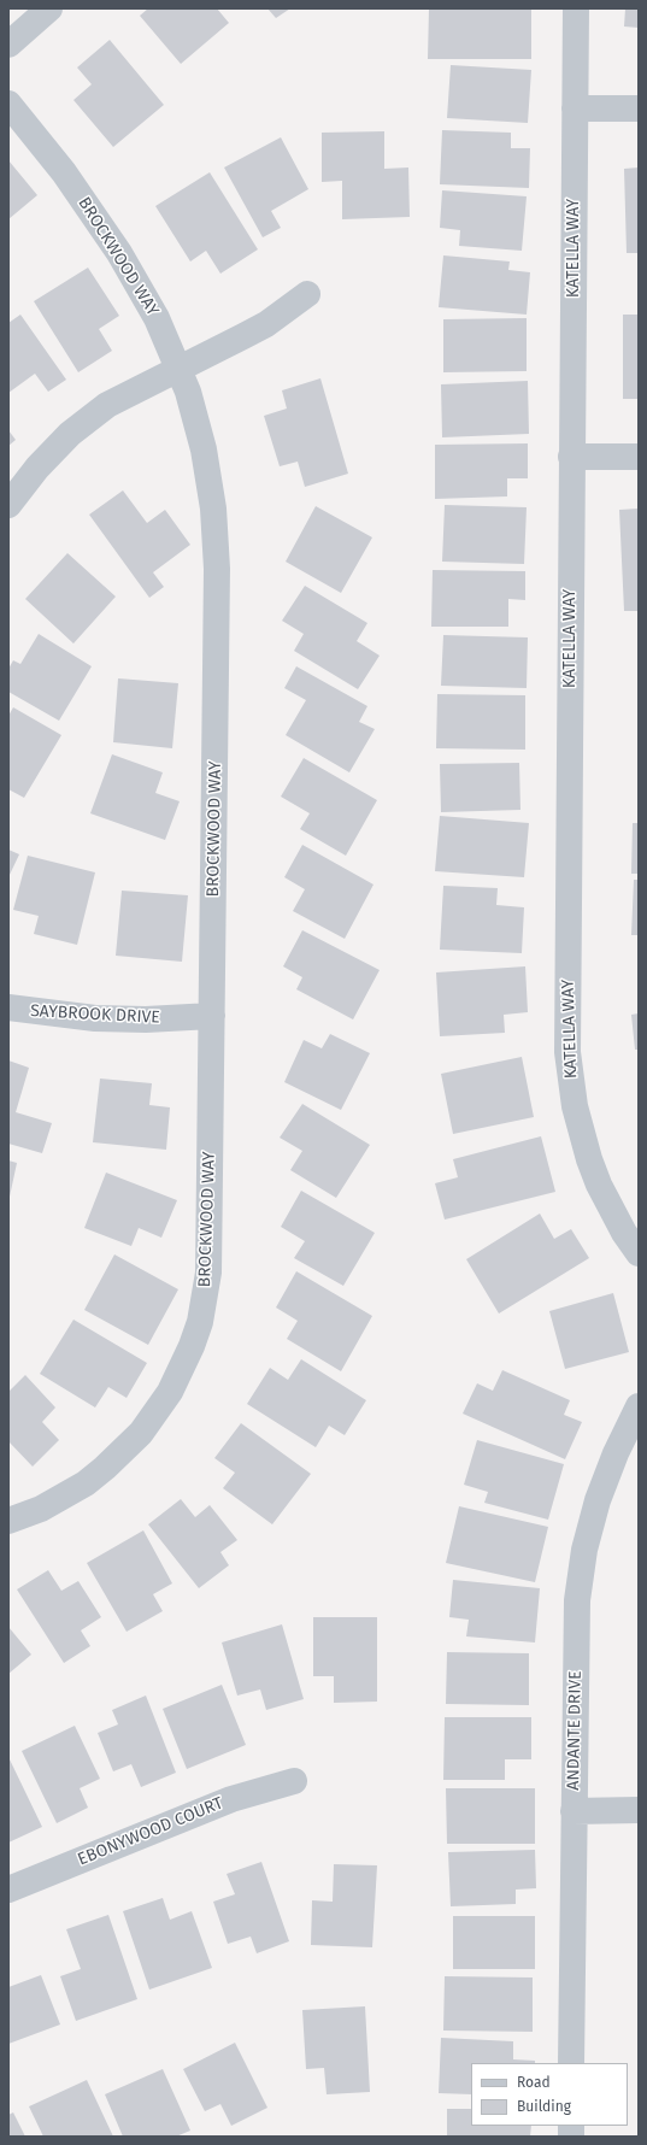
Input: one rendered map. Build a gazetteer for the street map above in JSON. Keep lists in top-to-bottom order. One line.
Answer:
{"streets":{"street":["KATELLA WAY","BROCKWOOD WAY","SAYBROOK DRIVE","ANDANTE DRIVE","EBONYWOOD COURT"]},"crossings":[["BROCKWOOD WAY","SAYBROOK DRIVE"]],"legend":["Road","Building"]}
